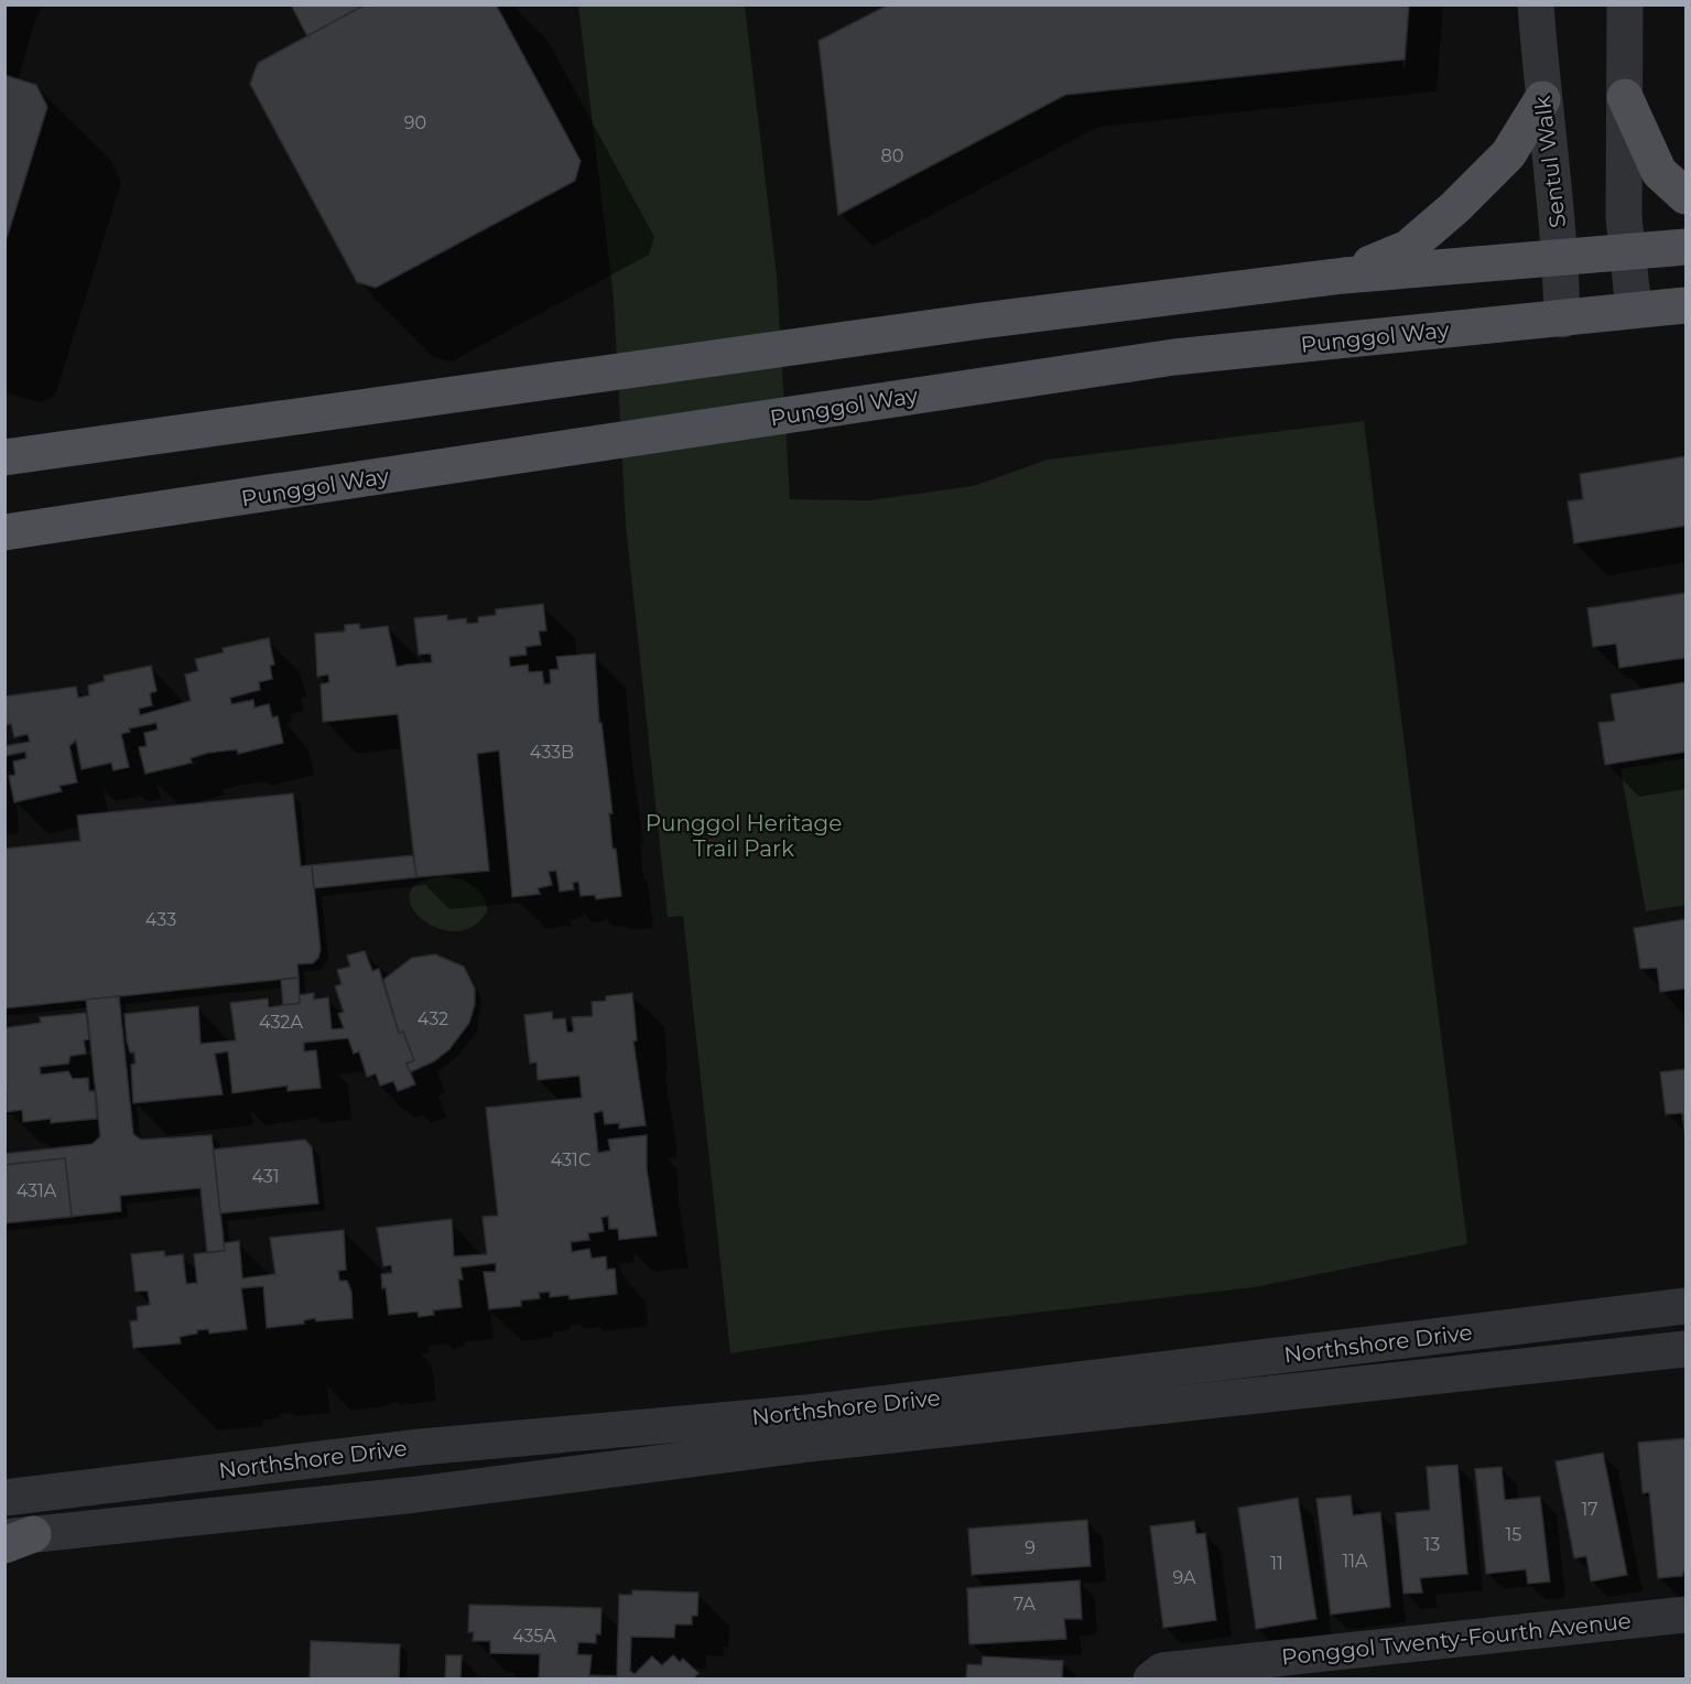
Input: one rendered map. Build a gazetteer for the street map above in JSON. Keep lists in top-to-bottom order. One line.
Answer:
{"streets":{"main road":["Punggol Way"],"street":["Sentul Walk","Northshore Drive","Ponggol Twenty-Fourth Avenue"]},"crossings":[["Sentul Walk","Punggol Way"]],"parks":["Punggol Heritage Trail Park"],"house_numbers":["90","80","433B","433","432","432A","431C","431","431A","17","15","13","9","11A","11","9A","7A","435A"]}
